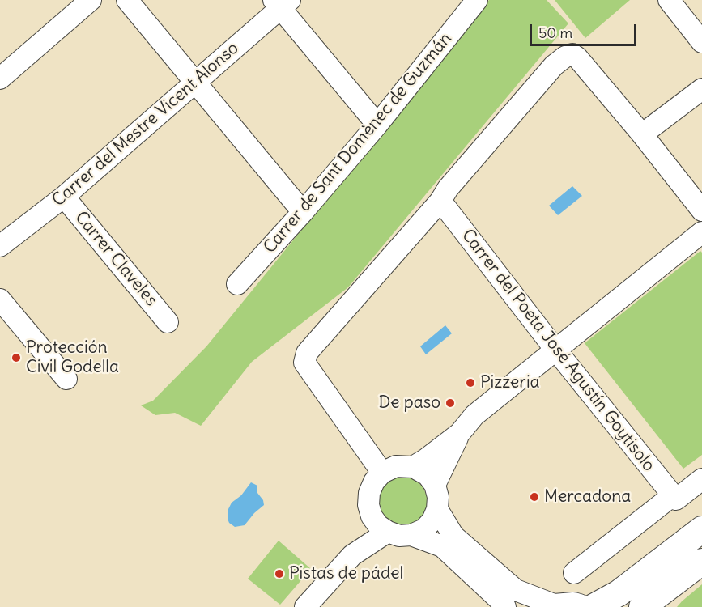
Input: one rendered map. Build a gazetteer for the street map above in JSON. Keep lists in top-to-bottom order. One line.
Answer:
{"streets":{"street":["Carrer del Mestre Vicent Alonso","Carrer de Sant Domènec de Guzmán","Carrer Claveles","Carrer del Poeta José Agustín Goytisolo"]},"crossings":[["Carrer del Mestre Vicent Alonso","Carrer Claveles"]],"places":["Protección Civil Godella","Pizzeria","De paso","Mercadona","Pistas de pádel"],"scale_bar":"50 m"}
